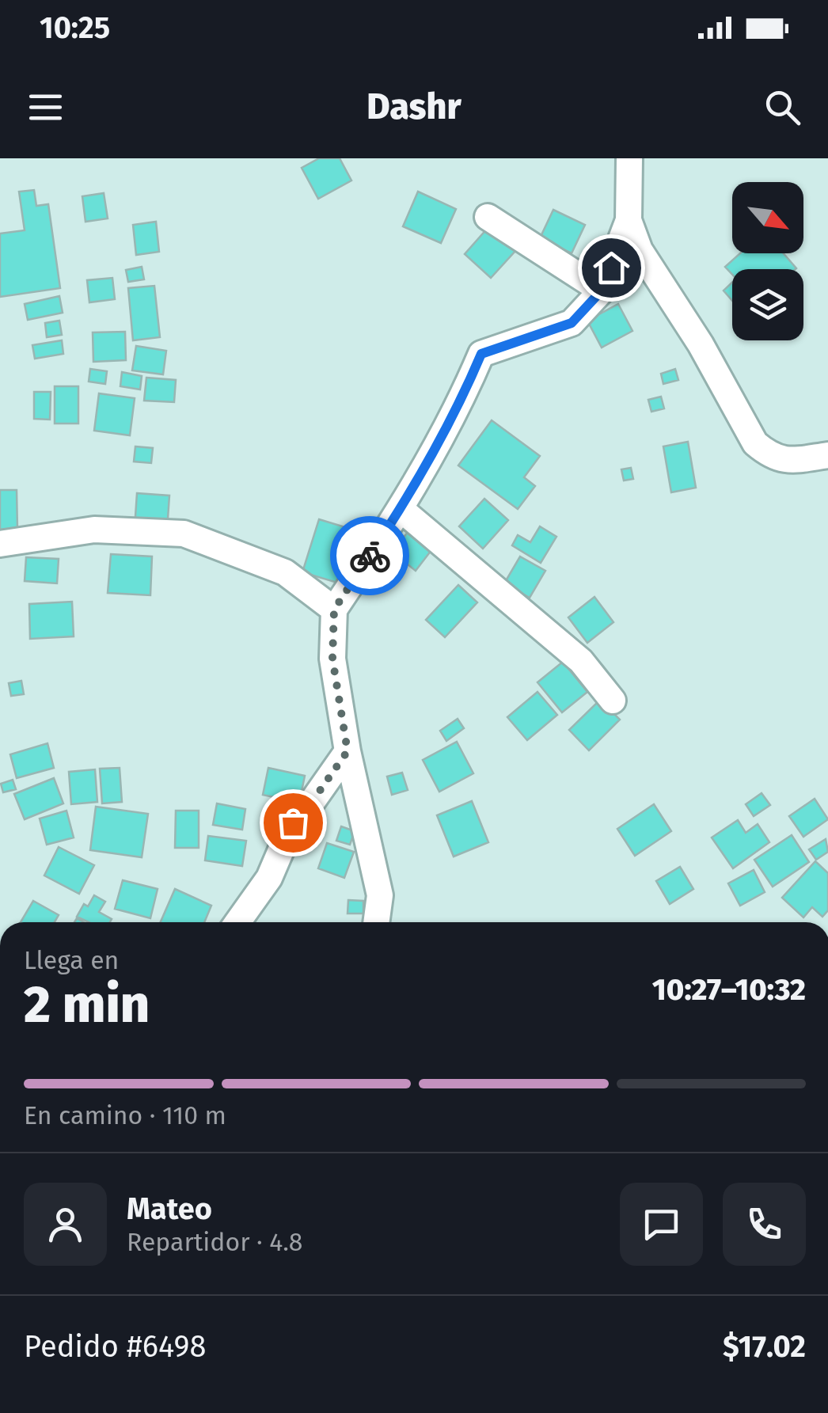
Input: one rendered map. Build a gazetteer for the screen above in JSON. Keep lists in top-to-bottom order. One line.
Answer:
{"north":"bottom right","page":{"status":"10:25","header":"Dashr","heading":["2 min","Llega en","10:27–10:32"],"panel":["Mateo","Repartidor · 4.8","Pedido #6498","$17.02"],"bar":"En camino · 110 m"}}
